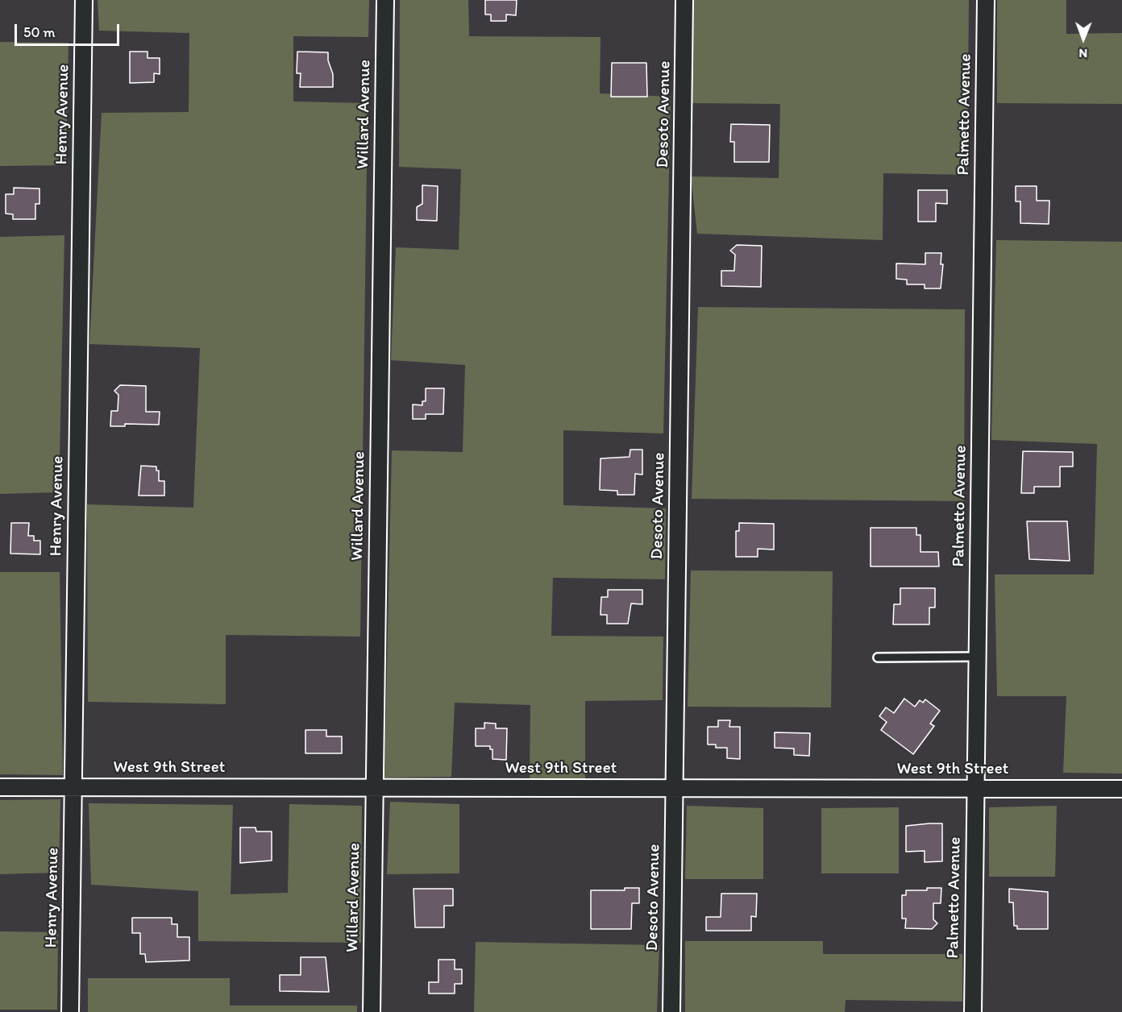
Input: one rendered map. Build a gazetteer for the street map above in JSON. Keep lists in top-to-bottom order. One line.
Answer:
{"streets":{"street":["Henry Avenue","Willard Avenue","Desoto Avenue","Palmetto Avenue","West 9th Street"]},"crossings":[["Henry Avenue","West 9th Street"],["Willard Avenue","West 9th Street"],["Desoto Avenue","West 9th Street"],["Palmetto Avenue","West 9th Street"]],"scale_bar":"50 m","north":"bottom"}
